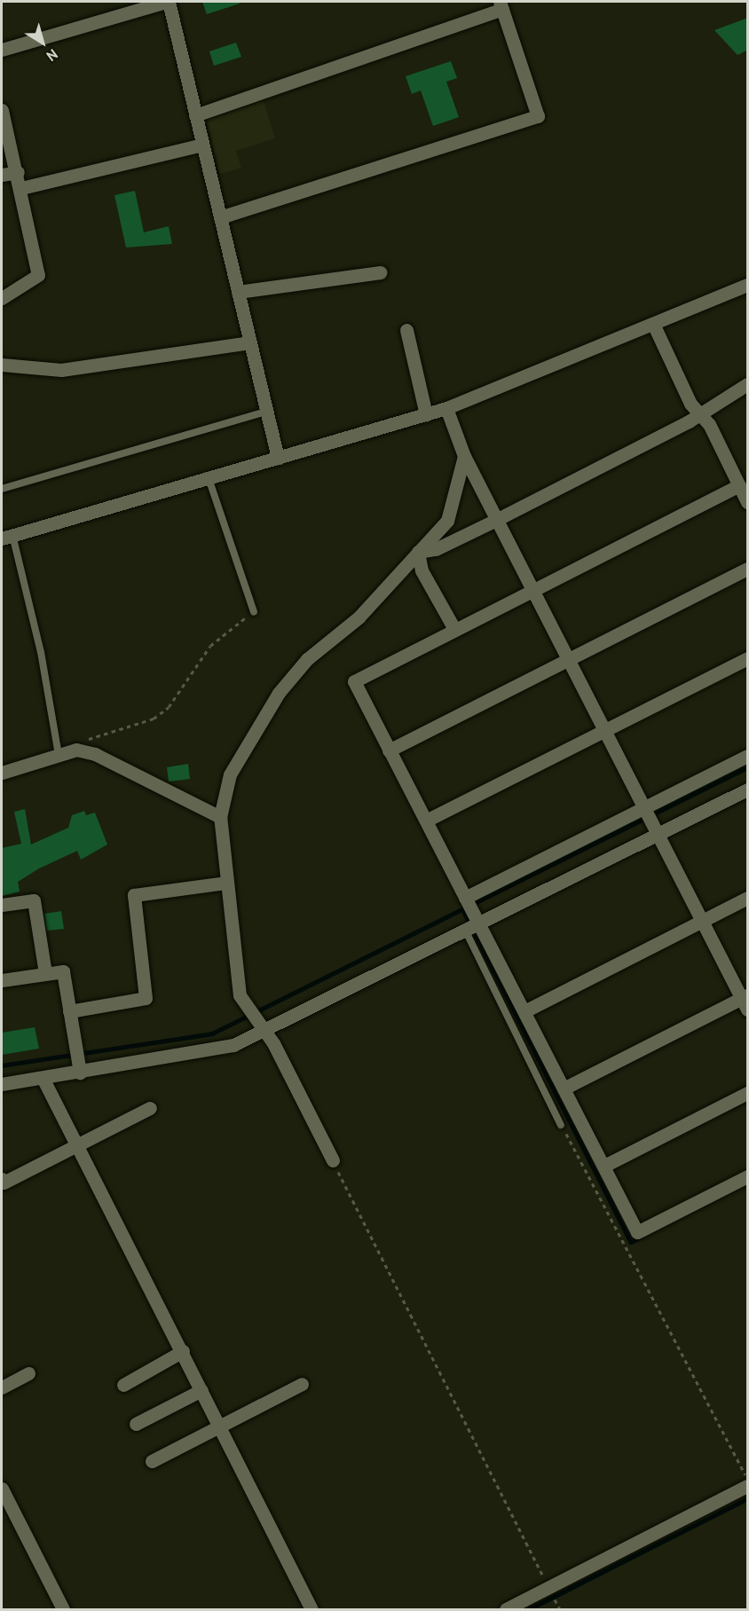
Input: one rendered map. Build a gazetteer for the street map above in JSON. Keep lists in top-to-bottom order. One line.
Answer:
{"north":"bottom right"}
